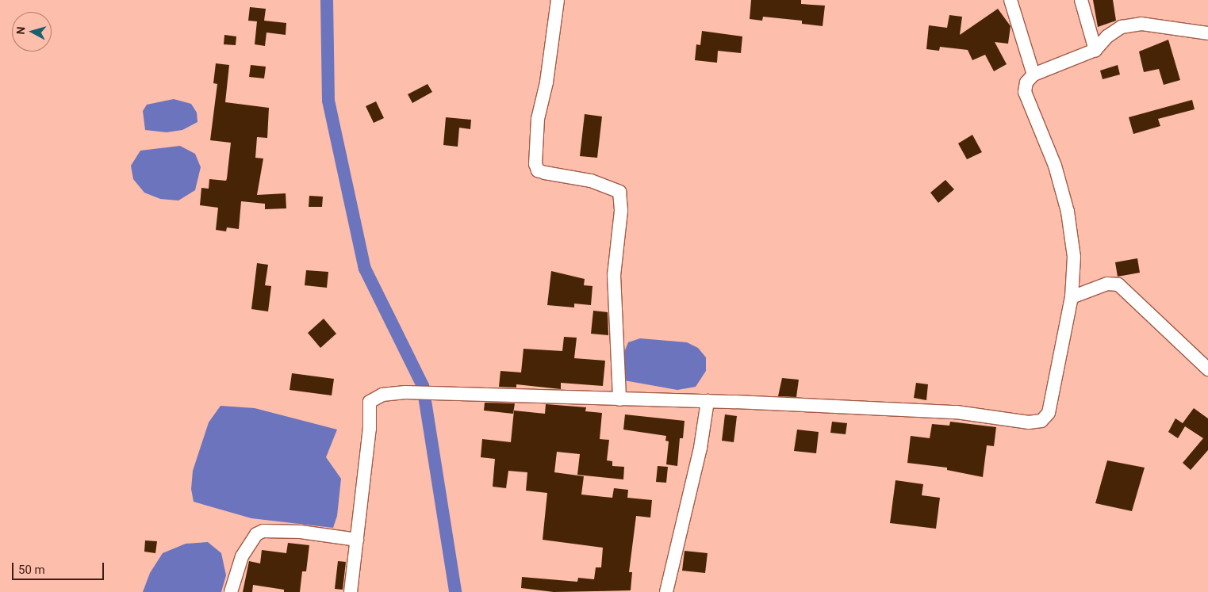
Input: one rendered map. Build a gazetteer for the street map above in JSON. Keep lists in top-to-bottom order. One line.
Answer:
{"scale_bar":"50 m","north":"left"}
